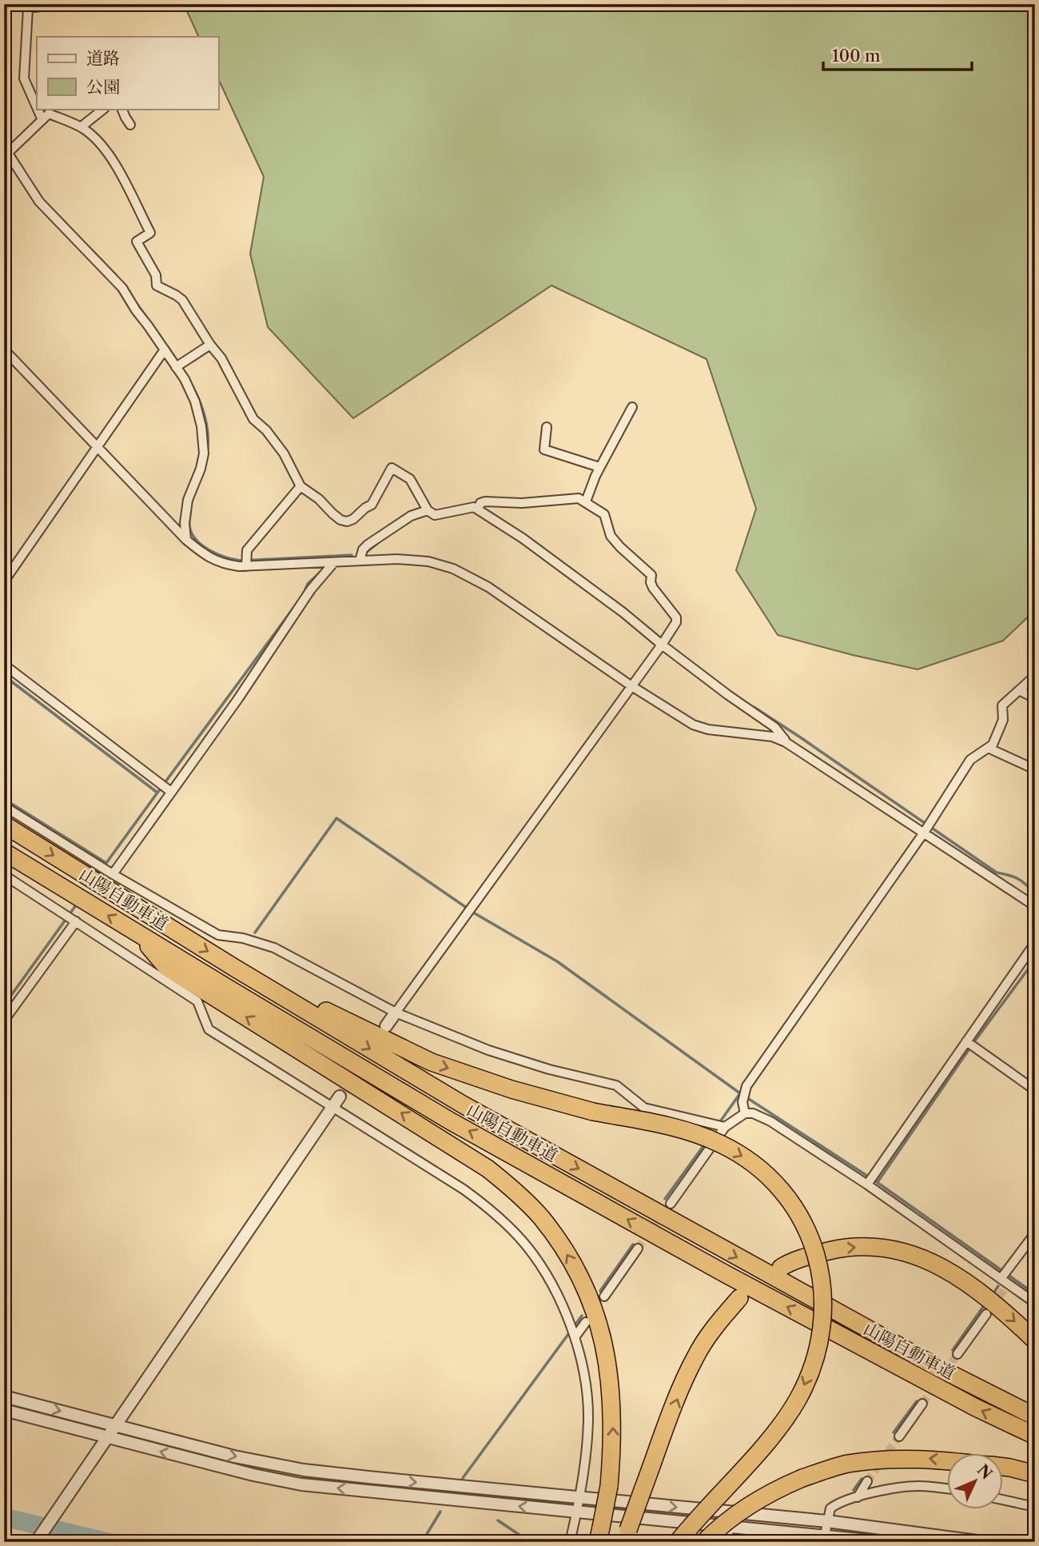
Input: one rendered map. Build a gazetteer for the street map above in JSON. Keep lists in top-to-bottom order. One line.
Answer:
{"streets":{"highway":["山陽自動車道"]},"legend":["道路","公園"],"scale_bar":"100 m","north":"top right"}
